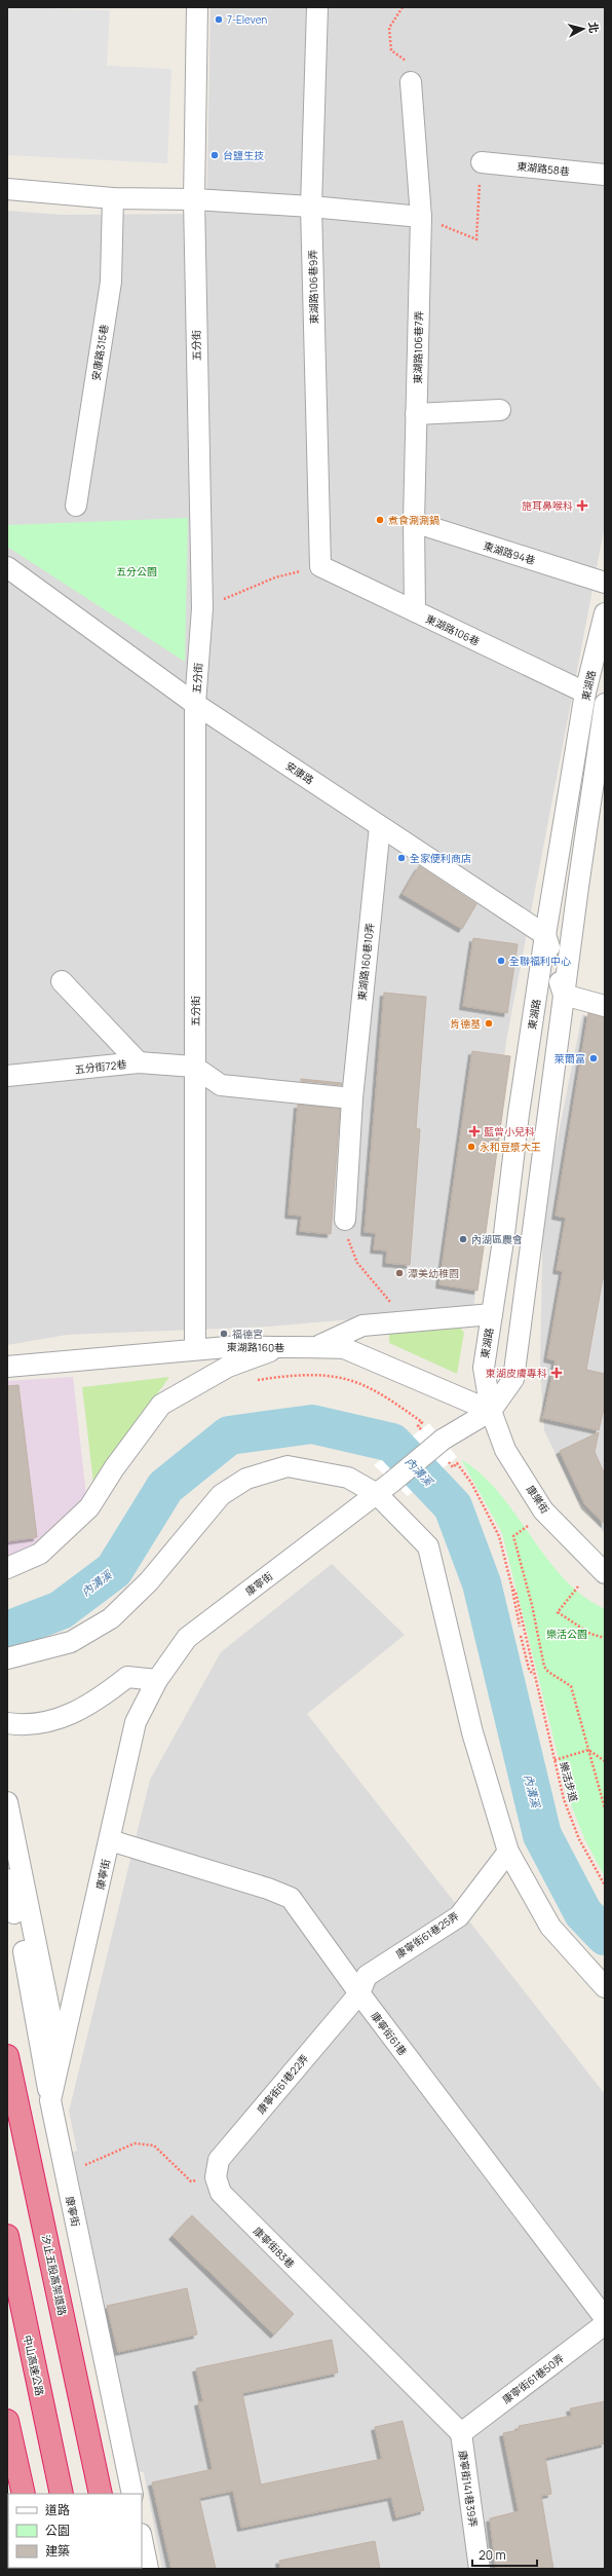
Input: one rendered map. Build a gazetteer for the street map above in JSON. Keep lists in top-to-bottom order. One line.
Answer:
{"streets":{"highway":["汐止五股高架道路","中山高速公路"],"street":["東湖路58巷","東湖路106巷9弄","五分街","東湖路106巷7弄","安康路315巷","東湖路94巷","東湖路106巷","東湖路","安康路","東湖路160巷10弄","五分街72巷","東湖路160巷","康樂街","康寧街","康寧街61巷25弄","康寧街61巷","康寧街61巷22弄","康寧街83巷","康寧街61巷50弄","康寧街141巷39弄"],"path":["樂活步道"]},"crossings":[["東湖路106巷9弄","東湖路106巷"],["五分街","安康路"],["五分街","五分街72巷"],["五分街","東湖路160巷"],["東湖路106巷7弄","東湖路94巷"],["東湖路106巷7弄","東湖路106巷"],["東湖路106巷","東湖路"],["東湖路","安康路"],["東湖路","東湖路160巷"],["東湖路","康樂街"],["東湖路","康寧街"],["安康路","東湖路160巷10弄"],["東湖路160巷","康樂街"],["東湖路160巷","康寧街"],["康樂街","康寧街"],["康寧街","康寧街61巷"],["康寧街61巷25弄","康寧街61巷"],["康寧街61巷25弄","康寧街61巷22弄"],["康寧街61巷","康寧街61巷22弄"],["康寧街61巷22弄","康寧街83巷"],["康寧街83巷","康寧街61巷50弄"],["康寧街83巷","康寧街141巷39弄"],["康寧街61巷50弄","康寧街141巷39弄"]],"water":["內溝溪"],"parks":["五分公園","樂活公園"],"places":{"other":["7-Eleven","台鹽生技","煮食涮涮鍋","全家便利商店","全聯福利中心","肯德基","萊爾富","永和豆漿大王","內湖區農會","潭美幼稚園","福德宮"],"health":["施耳鼻喉科","藍曾小兒科","東湖皮膚專科"]},"legend":["道路","公園","建築"],"scale_bar":"20 m","north":"right"}
